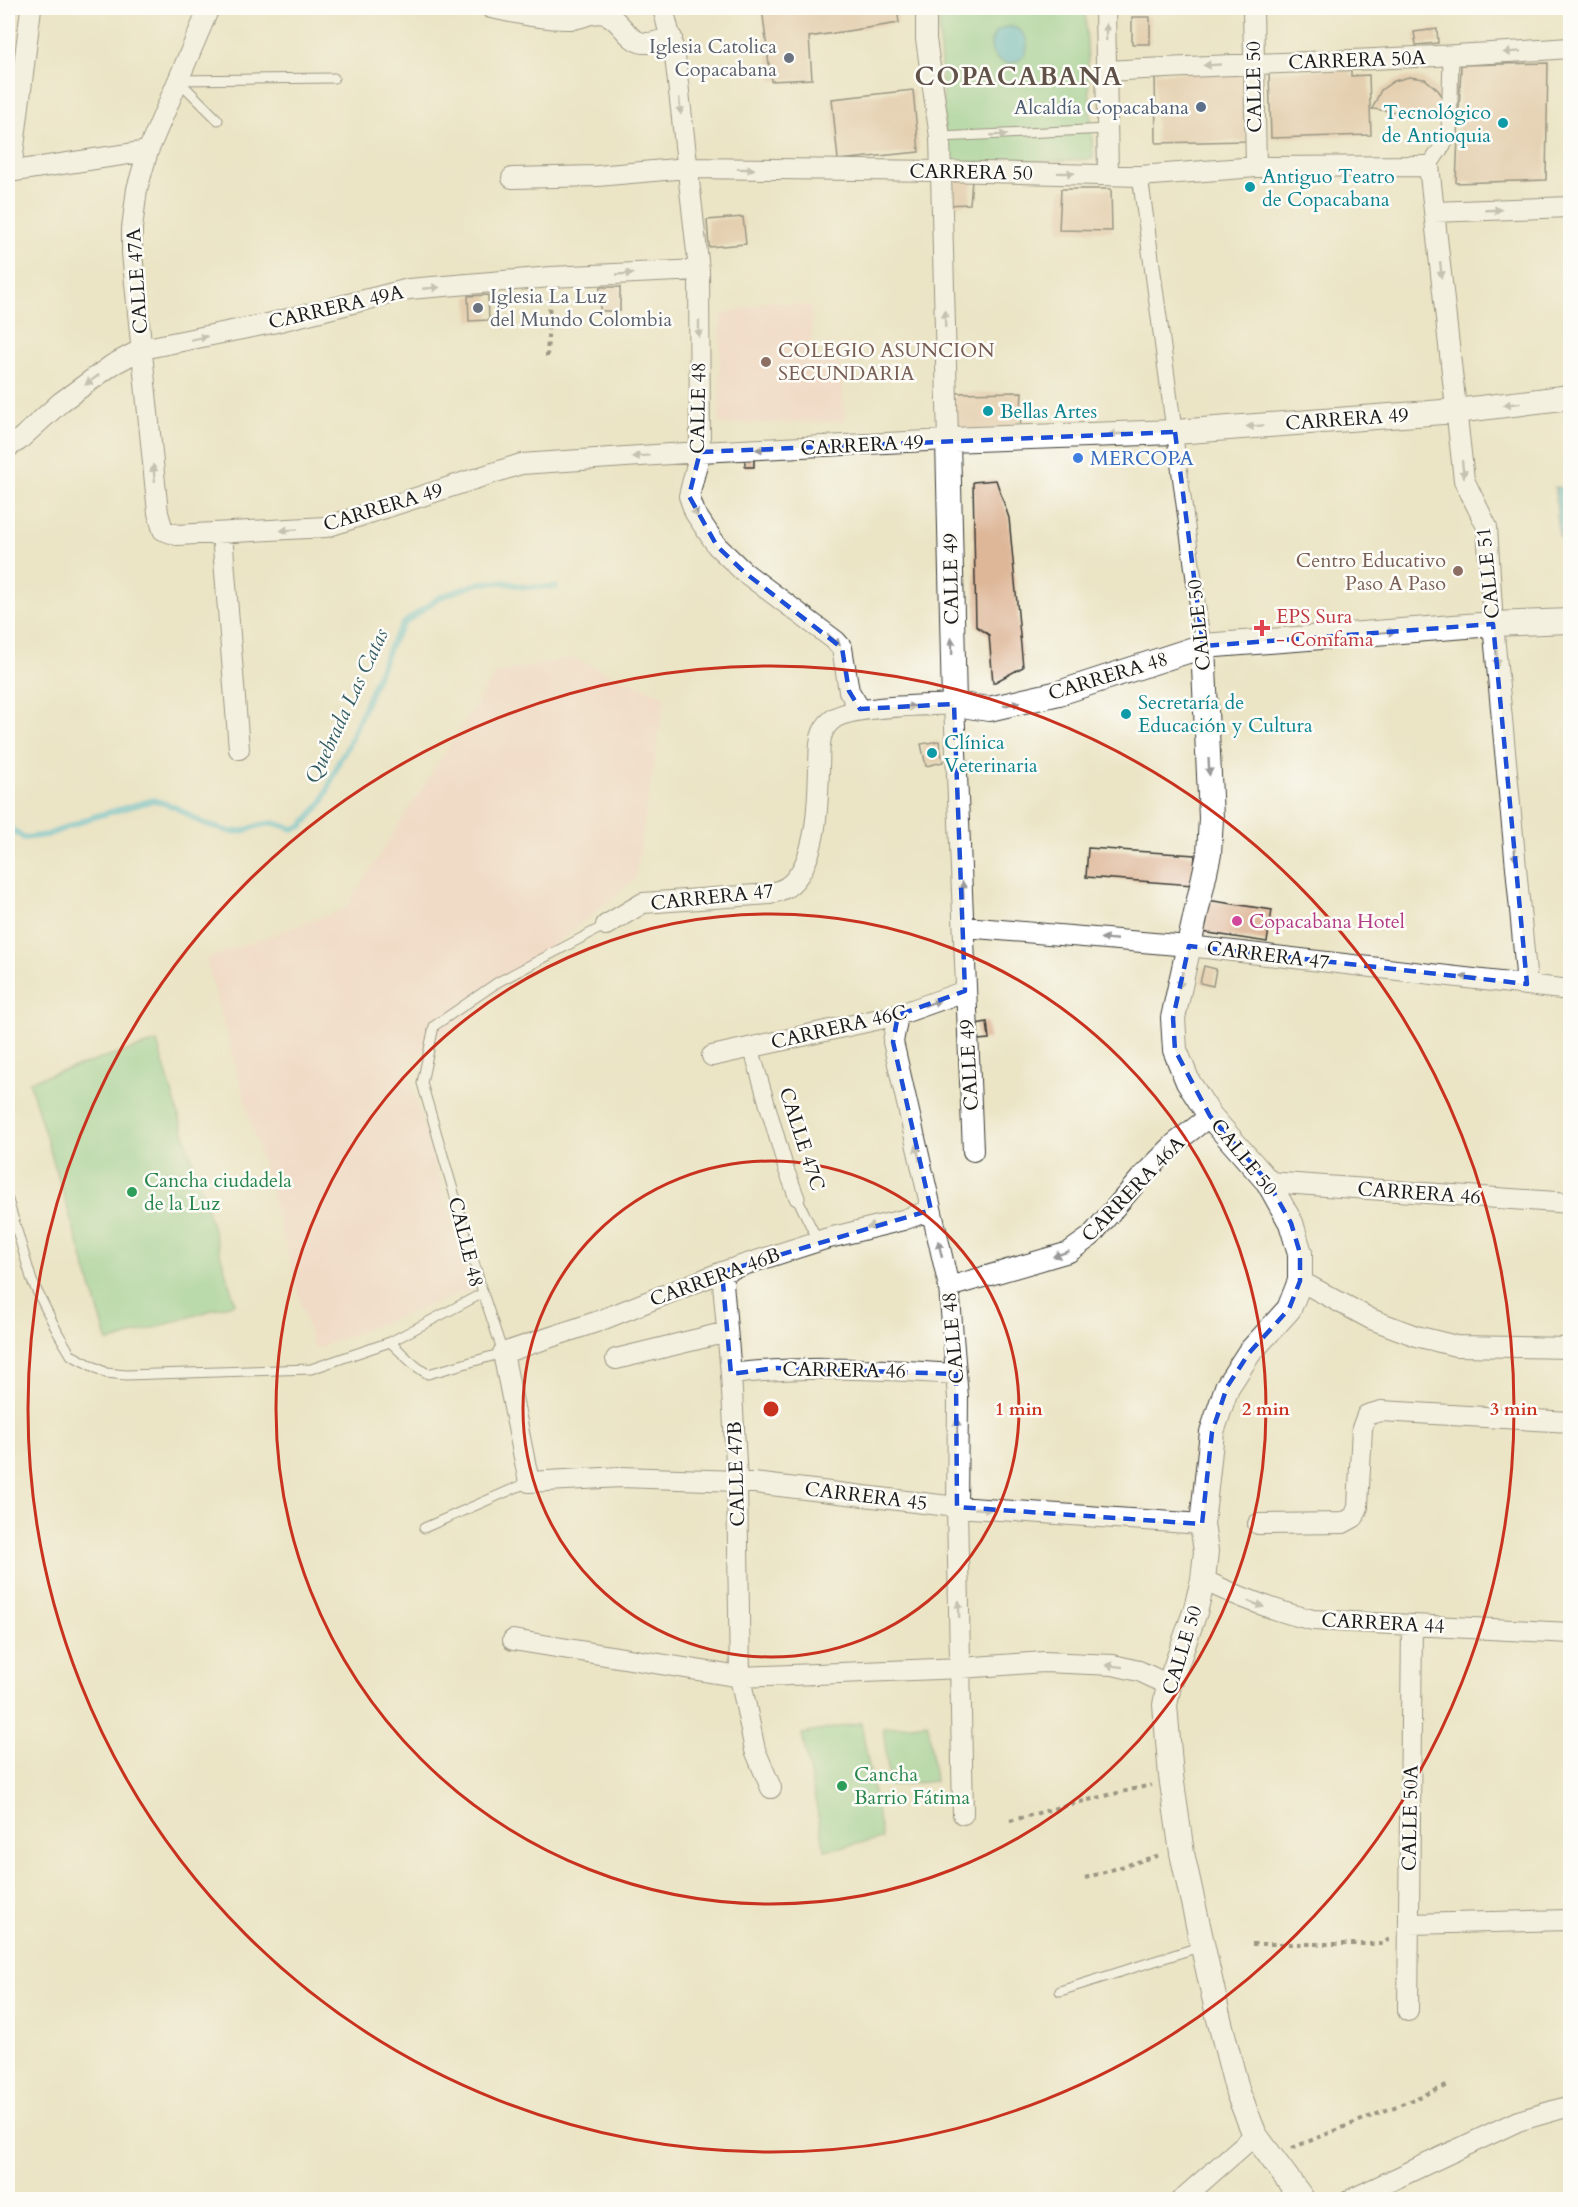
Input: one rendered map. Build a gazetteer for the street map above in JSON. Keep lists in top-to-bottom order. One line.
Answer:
{"streets":{"street":["CARRERA 50A","CALLE 50","CARRERA 50","CALLE 47A","CARRERA 49A","CALLE 48","CARRERA 49","CALLE 51","CALLE 49","CARRERA 48","CARRERA 47","CARRERA 46C","CALLE 47C","CARRERA 46A","CARRERA 46","CARRERA 46B","CALLE 47B","CARRERA 45","CARRERA 44","CALLE 50A"]},"crossings":[["CARRERA 50A","CALLE 50"],["CALLE 50","CARRERA 50"],["CALLE 50","CARRERA 49"],["CALLE 50","CARRERA 48"],["CALLE 50","CARRERA 47"],["CALLE 50","CARRERA 46A"],["CALLE 50","CARRERA 46"],["CALLE 50","CARRERA 45"],["CALLE 50","CARRERA 44"],["CARRERA 50","CALLE 48"],["CARRERA 50","CALLE 51"],["CARRERA 50","CALLE 49"],["CALLE 47A","CARRERA 49A"],["CALLE 47A","CARRERA 49"],["CARRERA 49A","CALLE 48"],["CALLE 48","CARRERA 49"],["CALLE 48","CARRERA 48"],["CALLE 48","CARRERA 47"],["CALLE 48","CARRERA 46C"],["CALLE 48","CARRERA 46A"],["CALLE 48","CARRERA 46"],["CALLE 48","CARRERA 46B"],["CALLE 48","CARRERA 45"],["CARRERA 49","CALLE 51"],["CARRERA 49","CALLE 49"],["CALLE 51","CARRERA 48"],["CALLE 51","CARRERA 47"],["CALLE 49","CARRERA 48"],["CALLE 49","CARRERA 47"],["CALLE 49","CARRERA 46C"],["CARRERA 48","CARRERA 47"],["CARRERA 46C","CALLE 47C"],["CALLE 47C","CARRERA 46B"],["CARRERA 46","CALLE 47B"],["CARRERA 46B","CALLE 47B"],["CALLE 47B","CARRERA 45"],["CARRERA 44","CALLE 50A"]],"one_way":["CARRERA 50","CARRERA 49","CALLE 51","CALLE 49","CARRERA 48","CARRERA 47","CARRERA 46A","CARRERA 44"],"districts":["COPACABANA"],"water":["Quebrada Las Catas"],"places":{"other":["Iglesia Catolica Copacabana","Alcaldía Copacabana","Tecnológico de Antioquia","Antiguo Teatro de Copacabana","Iglesia La Luz del Mundo Colombia","COLEGIO ASUNCION SECUNDARIA","Bellas Artes","MERCOPA","Centro Educativo Paso A Paso","Secretaría de Educación y Cultura","Clínica Veterinaria","Copacabana Hotel","Cancha ciudadela de la Luz","Cancha Barrio Fátima"],"health":["EPS Sura - Comfama"]},"rings":["1 min","2 min","3 min"]}
